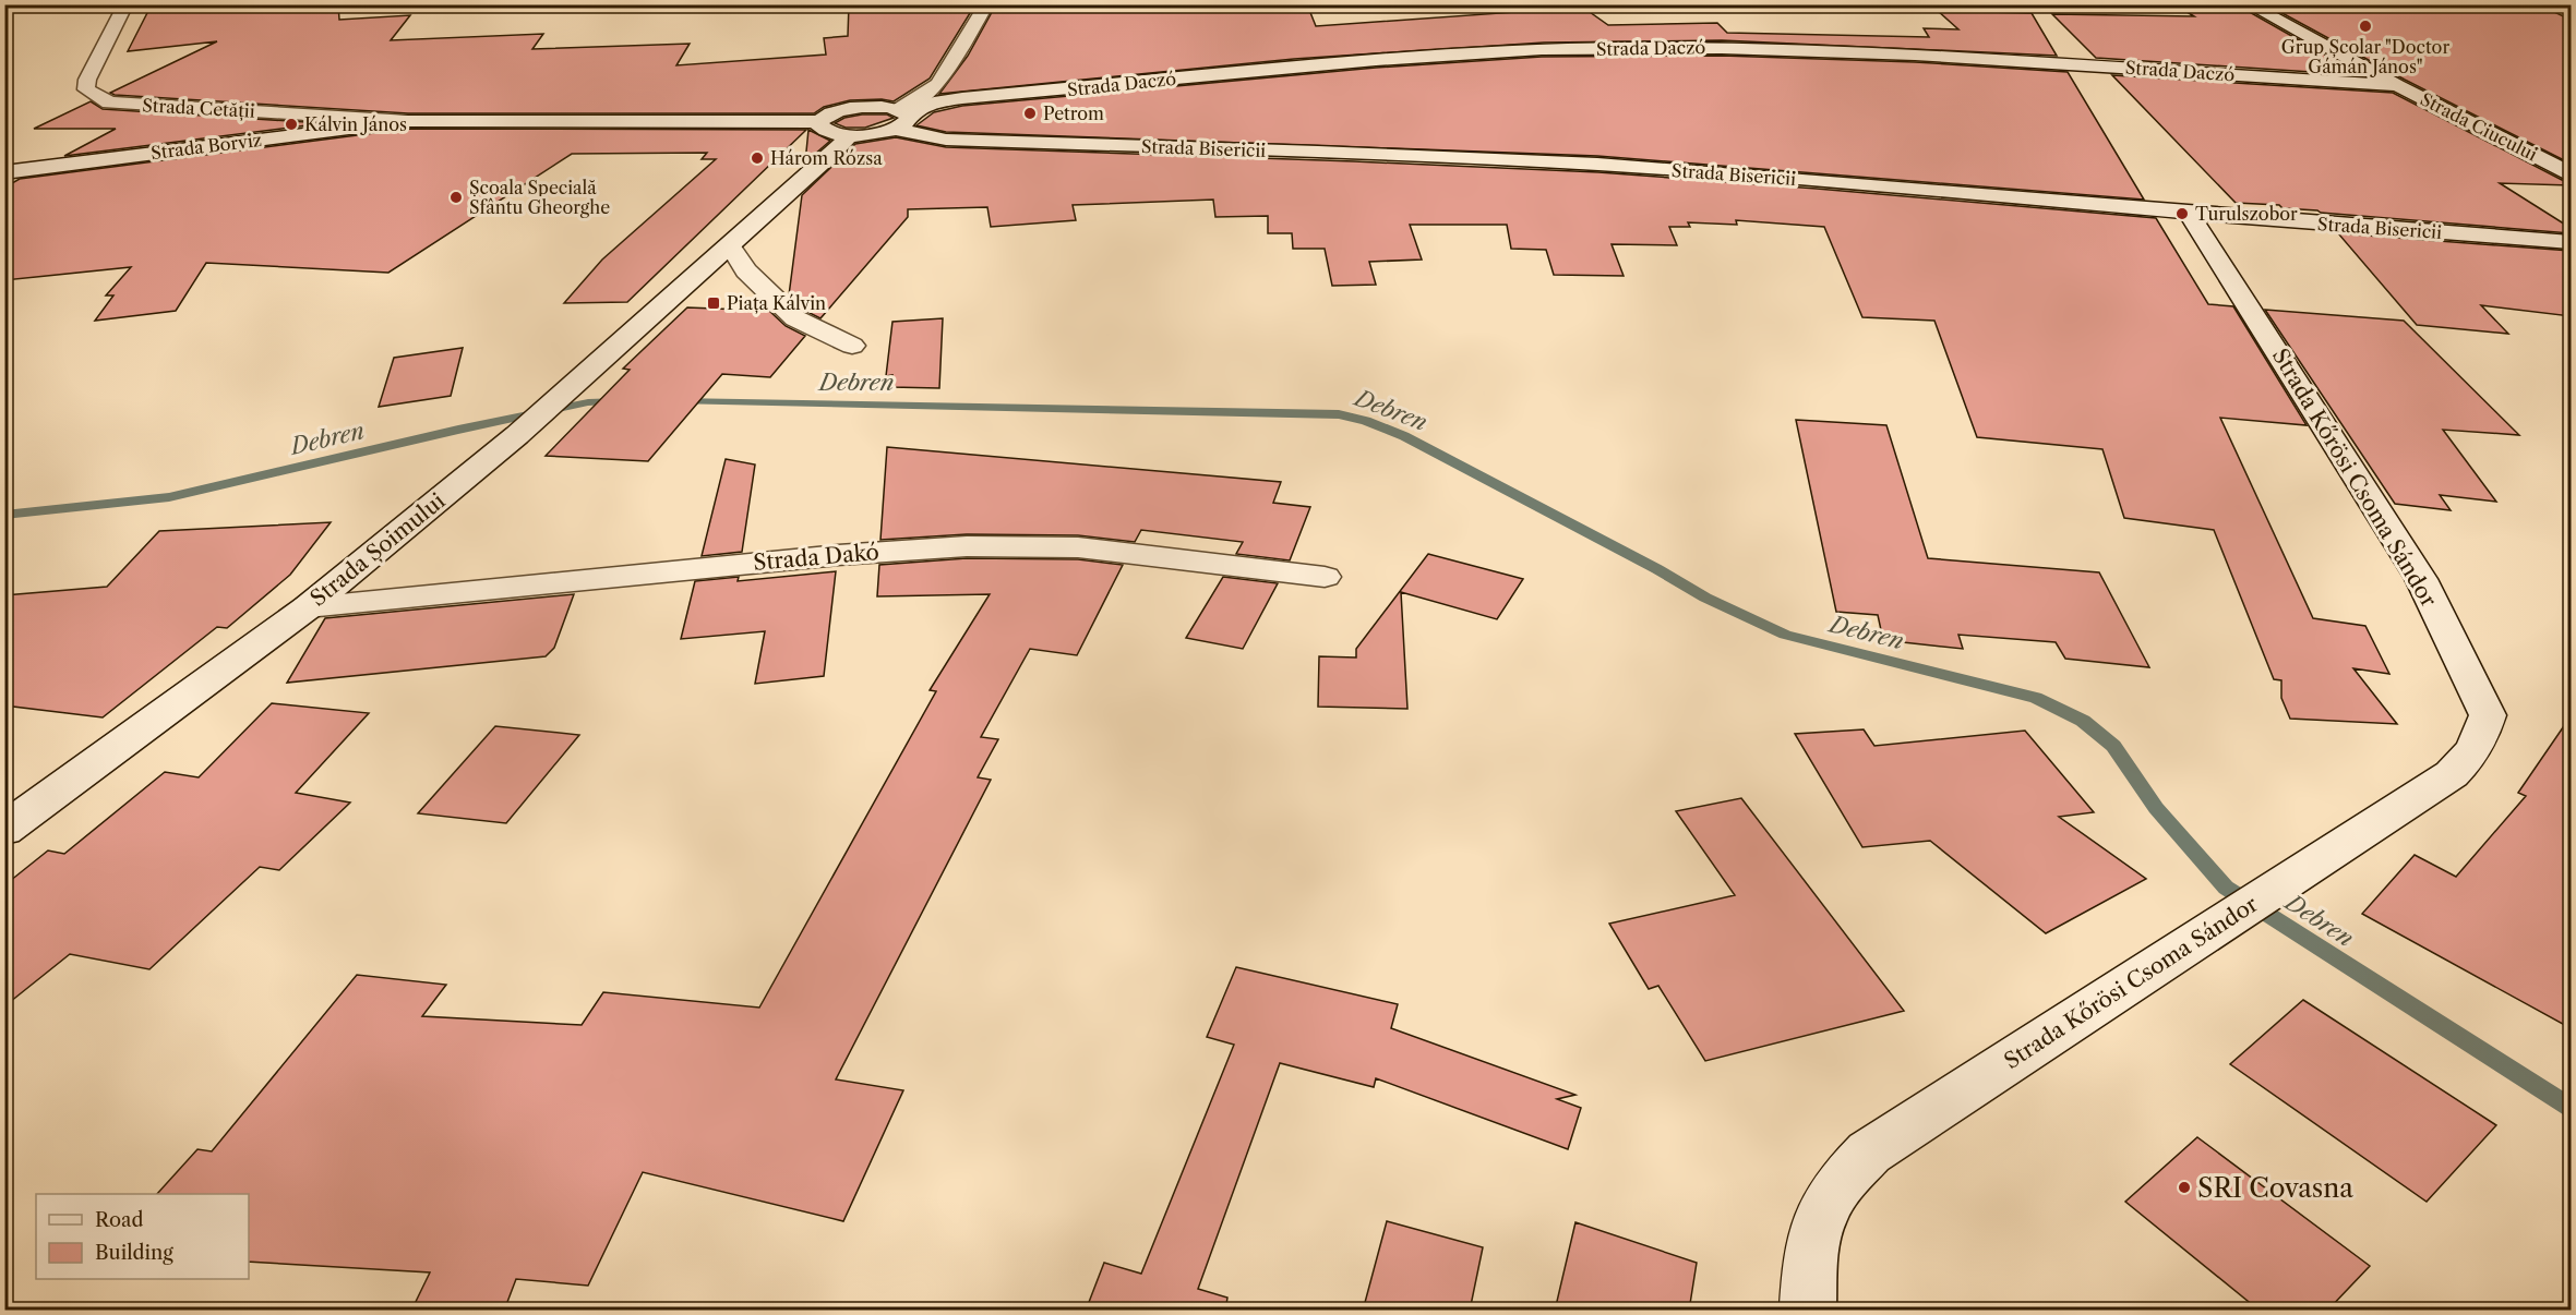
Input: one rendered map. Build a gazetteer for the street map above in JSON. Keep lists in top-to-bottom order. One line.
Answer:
{"streets":{"street":["Strada Daczó","Strada Cetății","Strada Ciucului","Strada Borviz","Strada Bisericii","Strada Kőrösi Csoma Sándor","Strada Șoimului","Strada Dakó"]},"crossings":[["Strada Daczó","Strada Ciucului"],["Strada Daczó","Strada Bisericii"],["Strada Cetății","Strada Borviz"],["Strada Bisericii","Strada Kőrösi Csoma Sándor"],["Strada Șoimului","Strada Dakó"]],"water":["Debren"],"places":{"other":["Grup Școlar \"Doctor Gámán János\"","Petrom","Kálvin János","Három Rózsa","Școala Specială Sfântu Gheorghe","Turulszobor","SRI Covasna"],"transit":["Piața Kálvin"]},"legend":["Road","Building"]}
